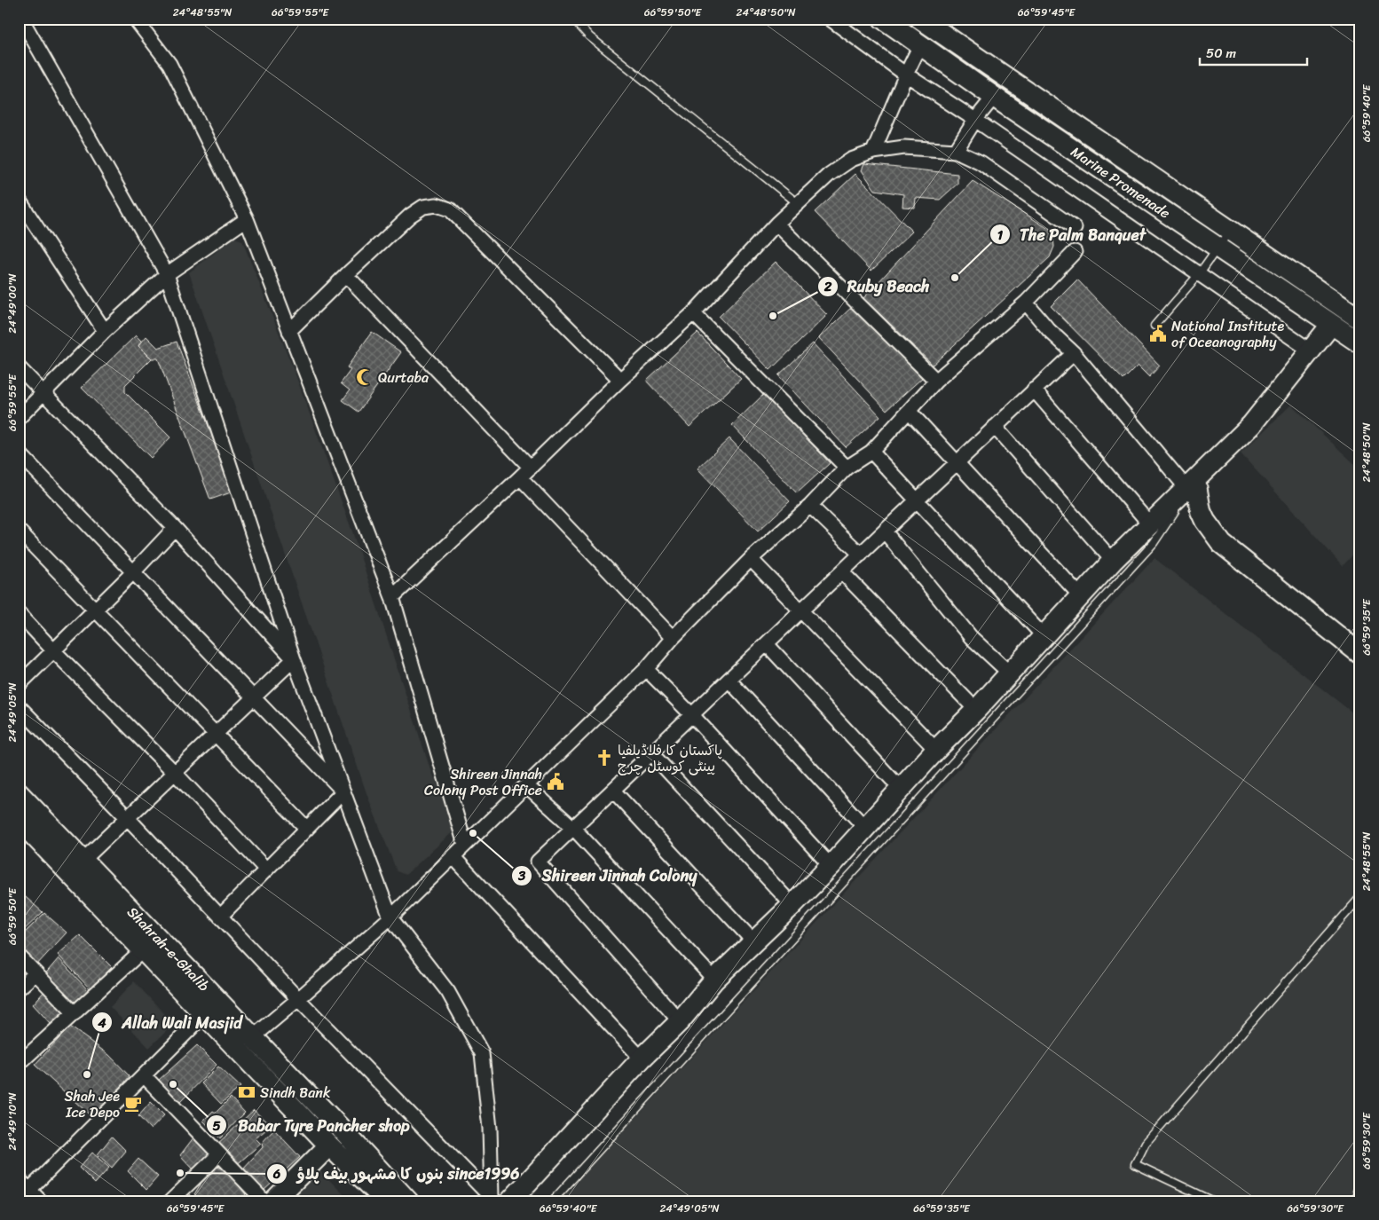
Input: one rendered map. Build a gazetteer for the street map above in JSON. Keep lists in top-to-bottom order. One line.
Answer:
{"streets":{"main road":["Marine Promenade","Shahrah-e-Ghalib"]},"places":{"other":["The Palm Banquet","Ruby Beach","Shireen Jinnah Colony","Allah Wali Masjid","Babar Tyre Pancher shop","بنوں کا مشہور بیف پلاؤ since1996"],"public building":["National Institute of Oceanography","Shireen Jinnah Colony Post Office"],"mosque":["Qurtaba"],"church":["پاکستان کا فلاڈیلفیا پینٹی کوسٹل چرچ"],"bank":["Sindh Bank"],"cafe":["Shah Jee Ice Depo"]},"scale_bar":"50 m","coordinates":["24°48'55\"N","66°59'55\"E","66°59'50\"E","24°48'50\"N","66°59'45\"E","66°59'40\"E","24°49'00\"N","66°59'35\"E","24°49'05\"N","24°49'10\"N","66°59'30\"E"]}
